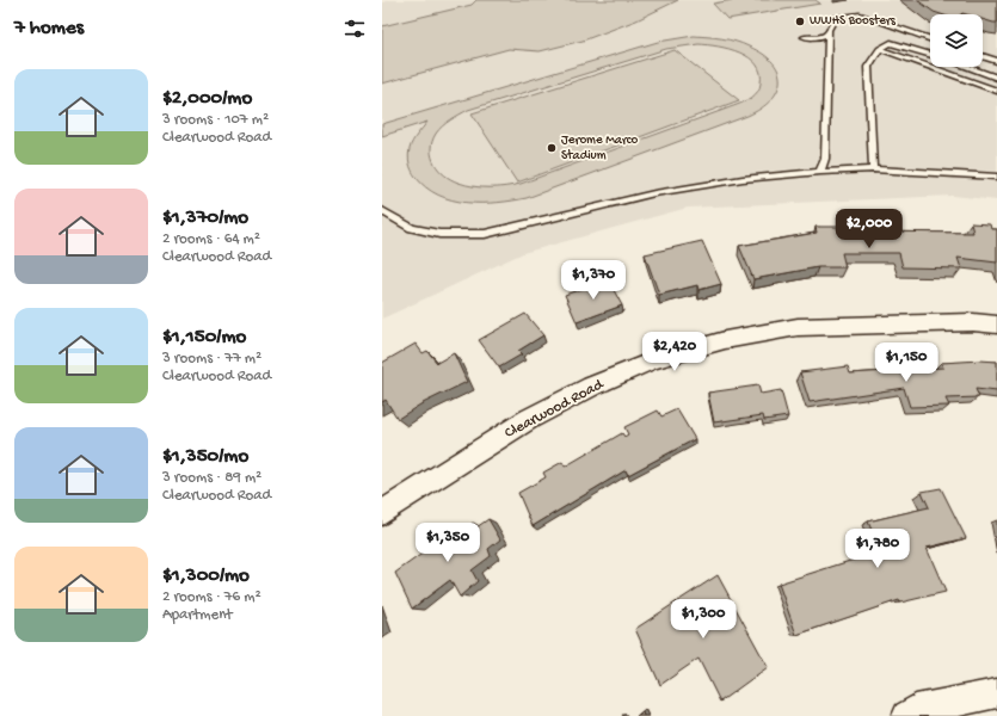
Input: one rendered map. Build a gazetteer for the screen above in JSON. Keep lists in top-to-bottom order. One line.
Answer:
{"streets":{"street":["Clearwood Road"]},"places":["WWHS Boosters","Jerome Marco Stadium"],"page":{"heading":"7 homes","list":[{"name":"$2,000/mo","note":"3 rooms · 107 m² · Clearwood Road"},{"name":"$1,370/mo","note":"2 rooms · 64 m² · Clearwood Road"},{"name":"$1,150/mo","note":"3 rooms · 77 m² · Clearwood Road"},{"name":"$1,350/mo","note":"3 rooms · 89 m² · Clearwood Road"},{"name":"$1,300/mo","note":"2 rooms · 76 m² · Apartment"}],"price":["$2,000","$1,370","$2,420","$1,150","$1,350","$1,780","$1,300"]}}
